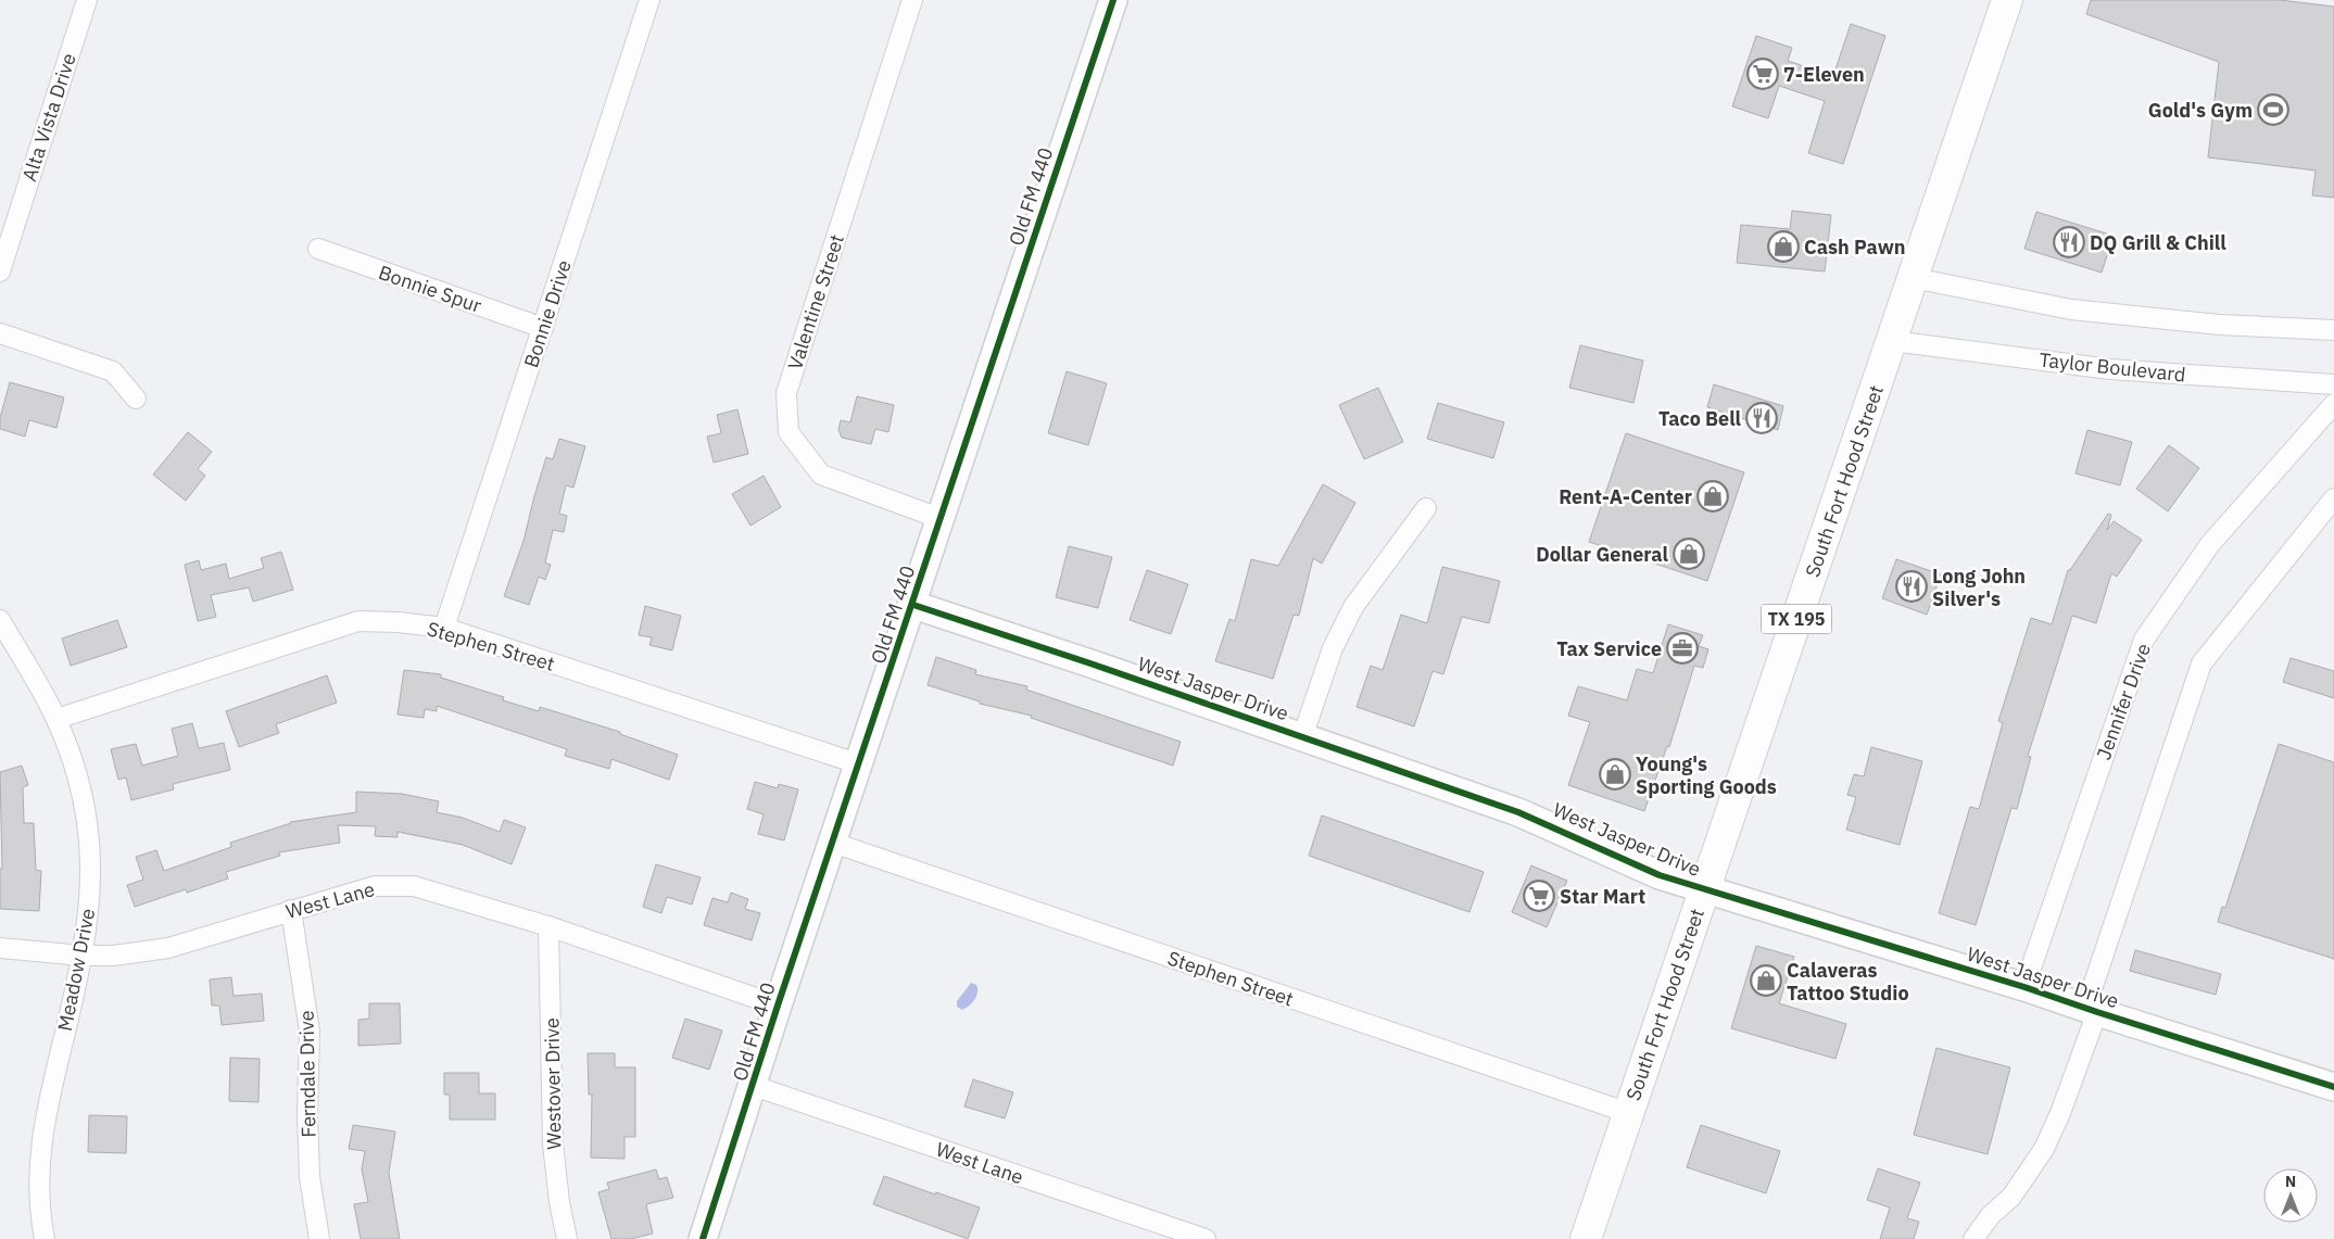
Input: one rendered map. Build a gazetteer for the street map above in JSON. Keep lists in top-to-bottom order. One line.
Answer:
{"streets":{"highway":["South Fort Hood Street","TX 195"],"street":["Alta Vista Drive","Old FM 440","Bonnie Spur","Valentine Street","Bonnie Drive","Taylor Boulevard","Stephen Street","West Jasper Drive","Jennifer Drive","West Lane","Meadow Drive","Ferndale Drive","Westover Drive"]},"crossings":[["Old FM 440","Valentine Street"],["Old FM 440","Stephen Street"],["Old FM 440","West Jasper Drive"],["Old FM 440","West Lane"],["Bonnie Spur","Bonnie Drive"],["Bonnie Drive","Stephen Street"],["Taylor Boulevard","South Fort Hood Street"],["South Fort Hood Street","Stephen Street"],["South Fort Hood Street","West Jasper Drive"],["Stephen Street","Meadow Drive"],["West Jasper Drive","Jennifer Drive"],["West Lane","Meadow Drive"],["West Lane","Ferndale Drive"],["West Lane","Westover Drive"]],"places":{"supermarket":["7-Eleven","Star Mart"],"sports":["Gold's Gym"],"restaurant":["DQ Grill & Chill","Taco Bell","Long John Silver's"],"shop":["Cash Pawn","Rent-A-Center","Dollar General","Young's Sporting Goods","Calaveras Tattoo Studio"],"office":["Tax Service"]},"north":"top"}
